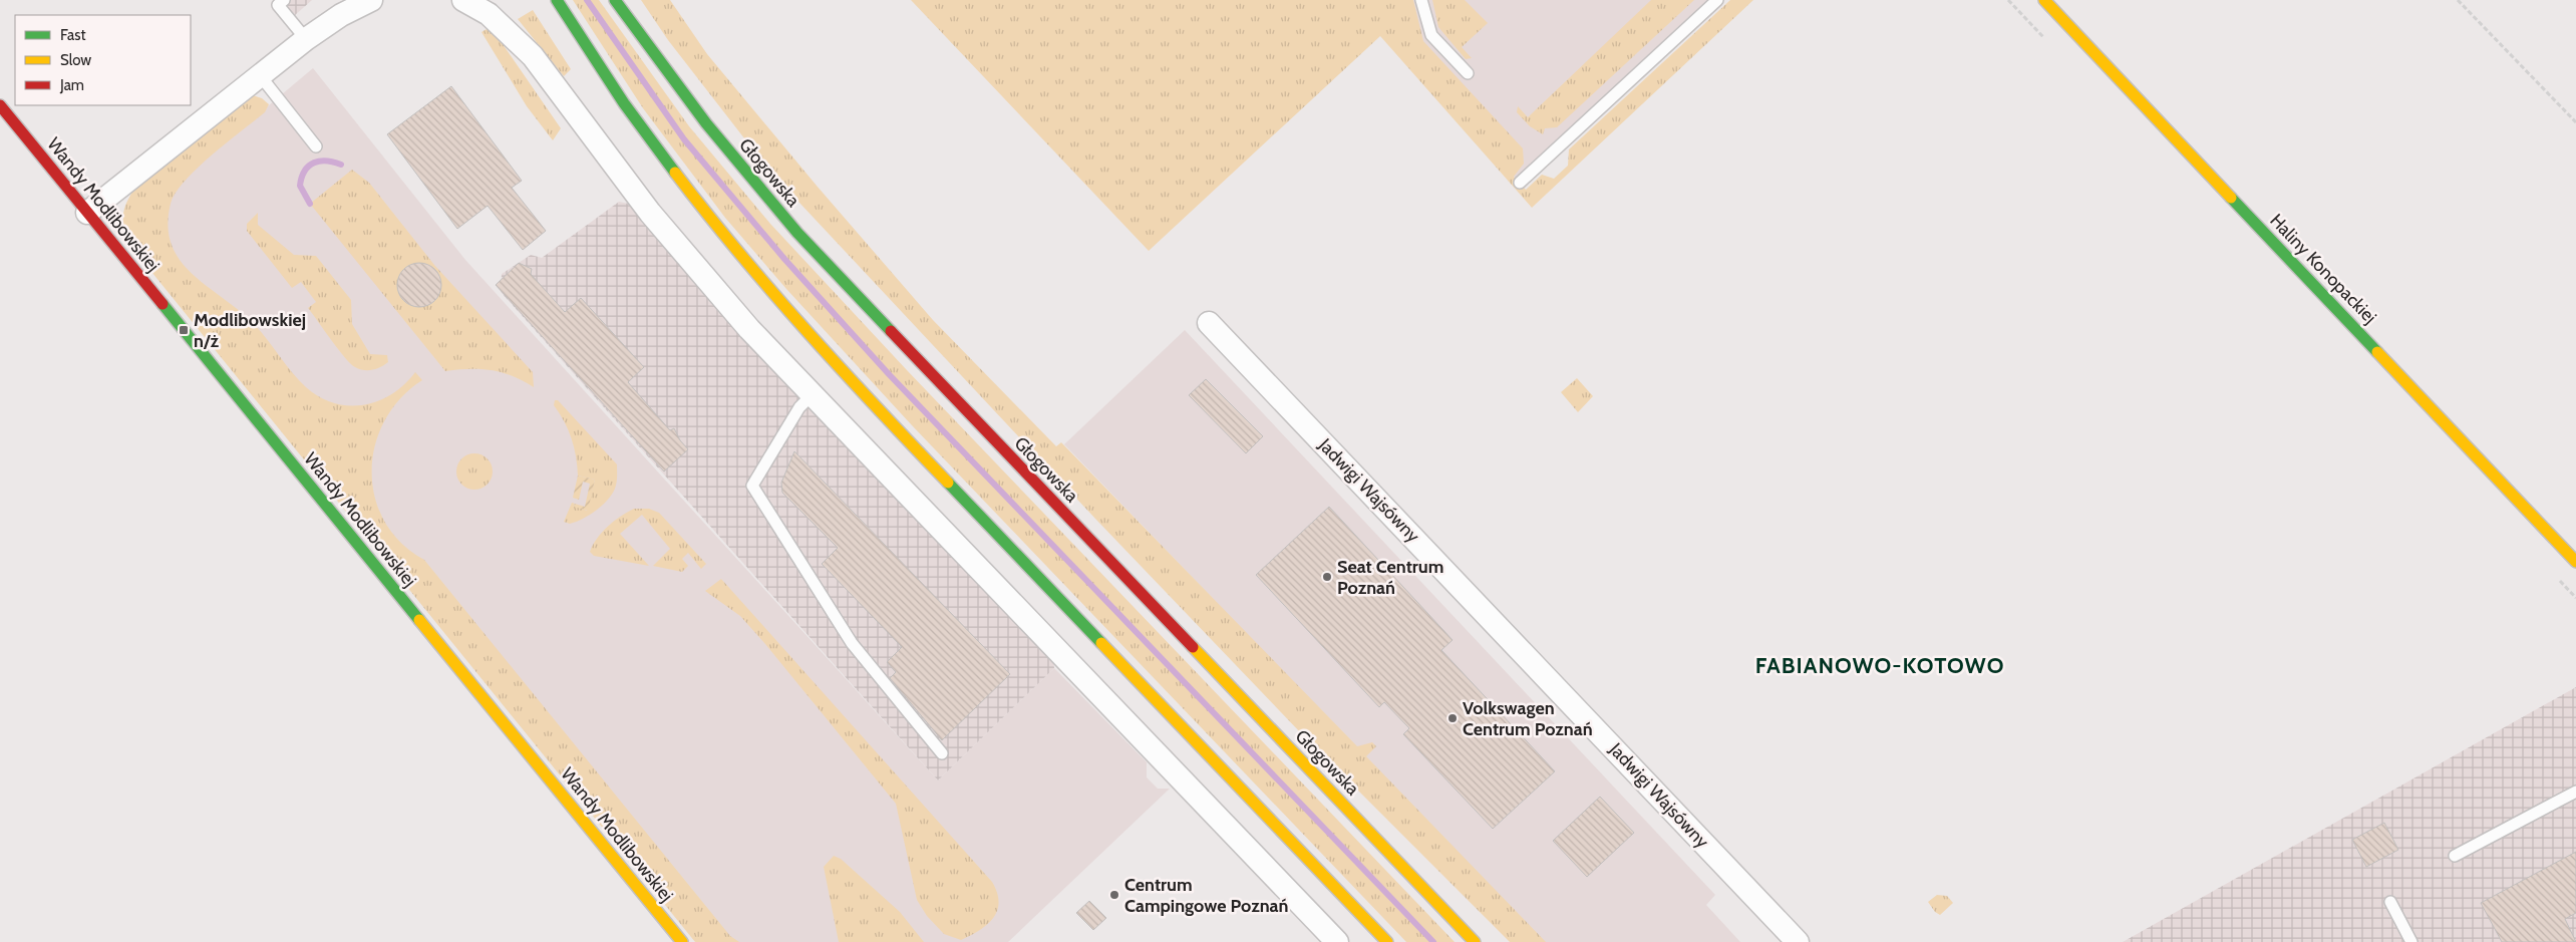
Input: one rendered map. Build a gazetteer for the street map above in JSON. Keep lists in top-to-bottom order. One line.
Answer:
{"streets":{"main road":["Głogowska","Wandy Modlibowskiej","Haliny Konopackiej"],"street":["Jadwigi Wajsówny"]},"districts":["FABIANOWO-KOTOWO"],"places":{"transit":["Modlibowskiej n/ż"],"other":["Seat Centrum Poznań","Volkswagen Centrum Poznań","Centrum Campingowe Poznań"]},"legend":["Fast","Slow","Jam"]}
